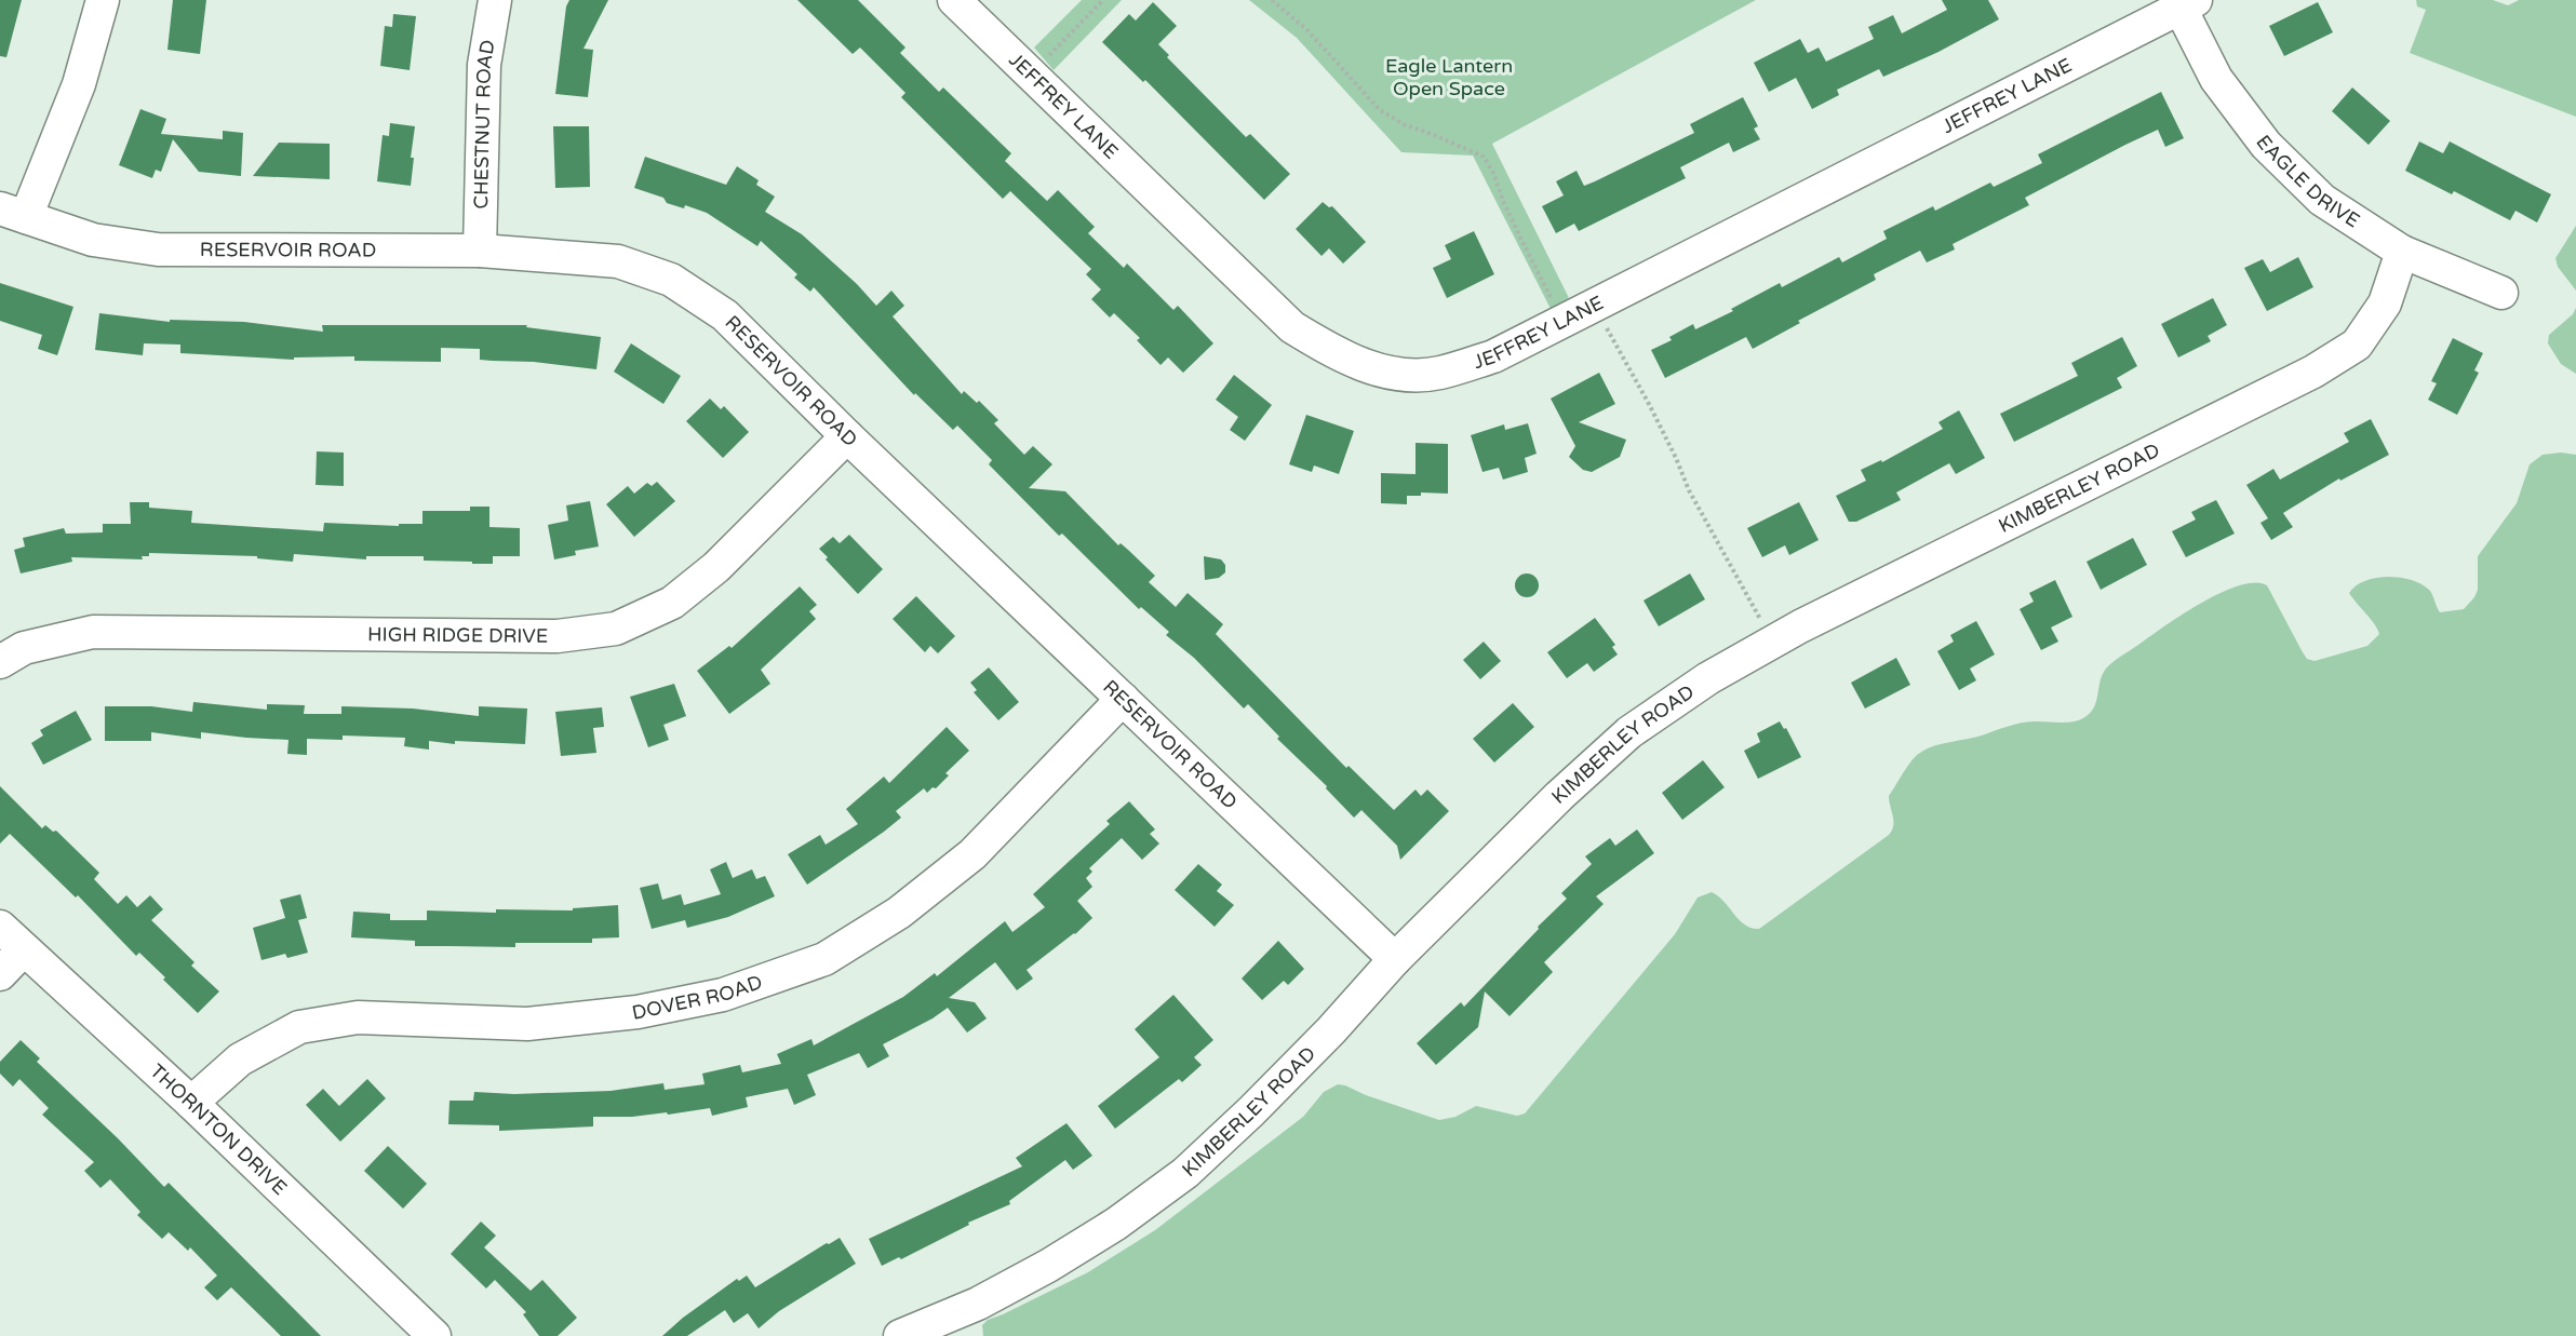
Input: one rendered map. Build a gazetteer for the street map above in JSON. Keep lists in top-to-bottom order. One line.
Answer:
{"streets":{"street":["JEFFREY LANE","CHESTNUT ROAD","EAGLE DRIVE","RESERVOIR ROAD","KIMBERLEY ROAD","HIGH RIDGE DRIVE","DOVER ROAD","THORNTON DRIVE"]},"crossings":[["JEFFREY LANE","EAGLE DRIVE"],["CHESTNUT ROAD","RESERVOIR ROAD"],["EAGLE DRIVE","KIMBERLEY ROAD"],["RESERVOIR ROAD","KIMBERLEY ROAD"],["RESERVOIR ROAD","HIGH RIDGE DRIVE"],["RESERVOIR ROAD","DOVER ROAD"],["DOVER ROAD","THORNTON DRIVE"]],"parks":["Eagle Lantern Open Space"]}
